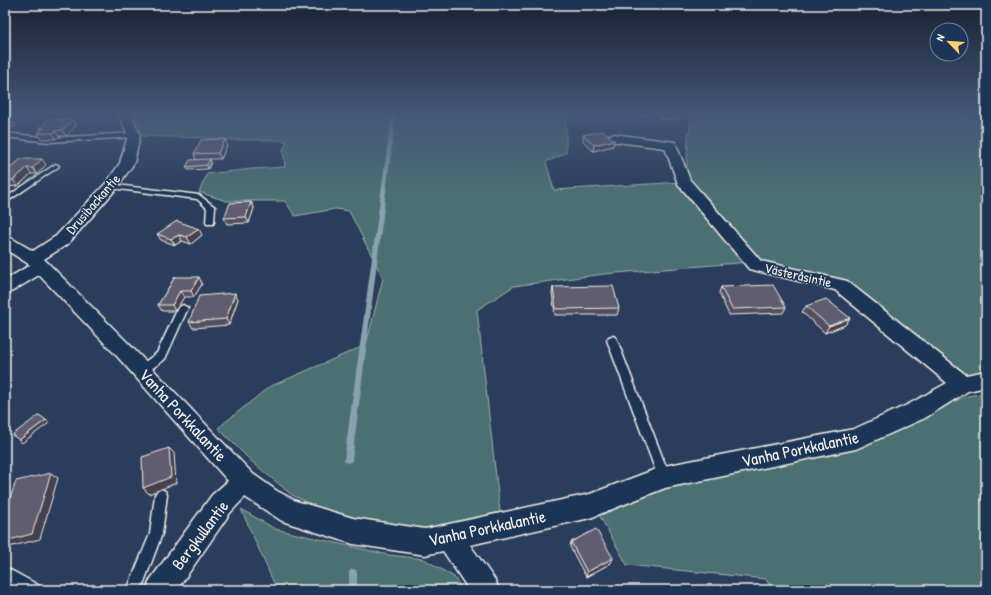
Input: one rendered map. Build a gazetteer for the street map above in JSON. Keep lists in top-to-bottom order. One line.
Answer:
{"streets":{"street":["Drusibackantie","Västeråsintie","Vanha Porkkalantie","Bergkullantie"]},"crossings":[["Drusibackantie","Vanha Porkkalantie"],["Västeråsintie","Vanha Porkkalantie"],["Vanha Porkkalantie","Bergkullantie"]],"north":"top left"}
